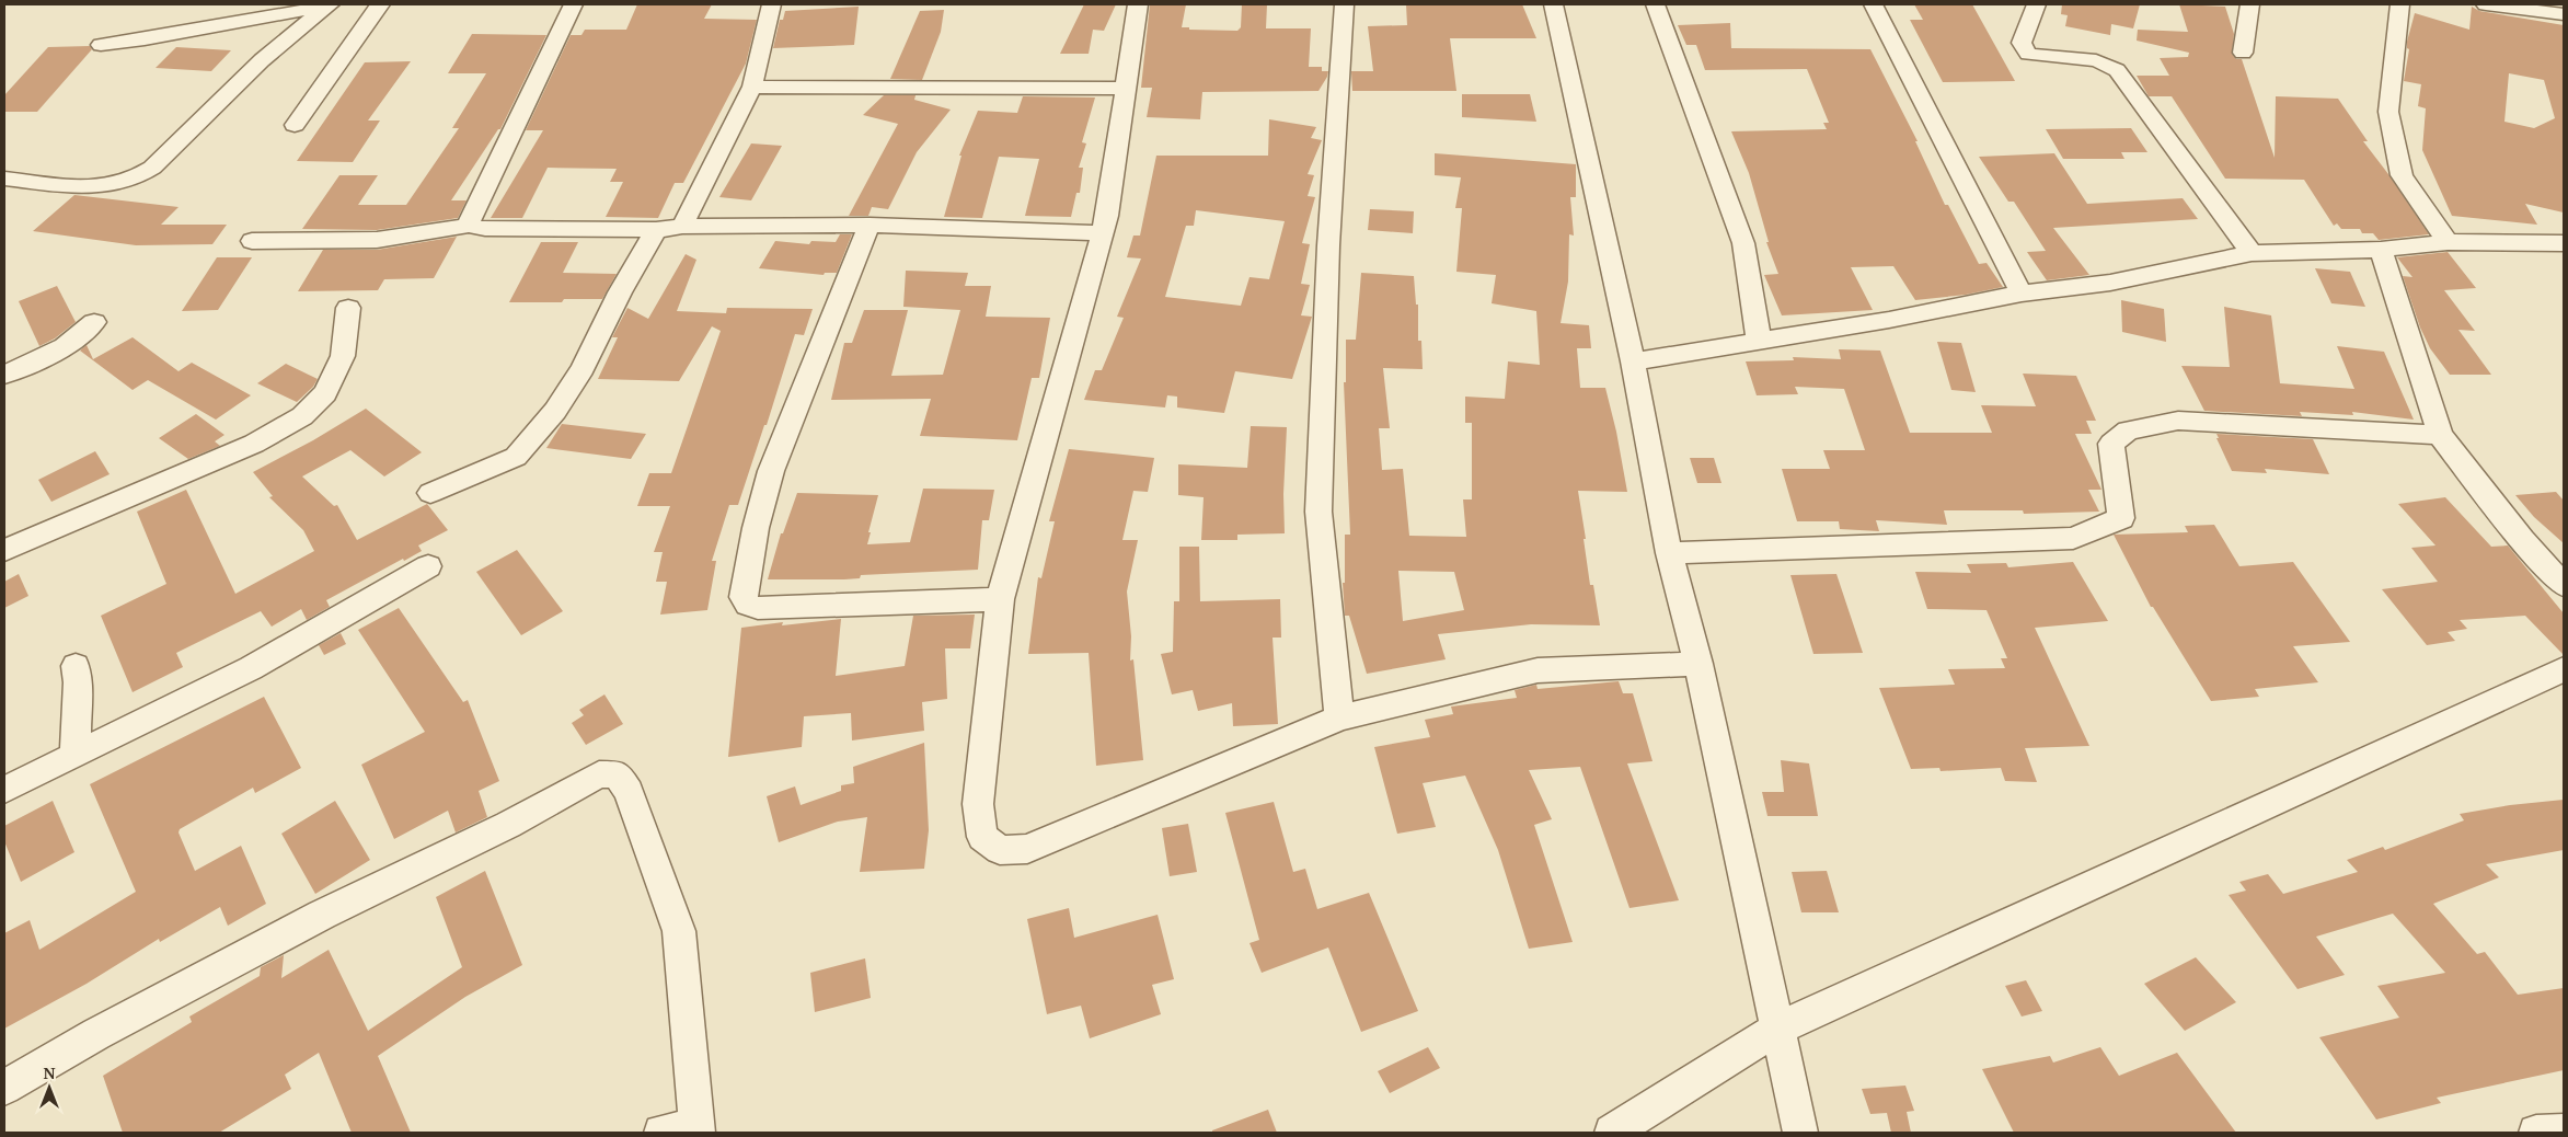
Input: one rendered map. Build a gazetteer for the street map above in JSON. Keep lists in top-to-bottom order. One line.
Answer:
{"north":"top"}
